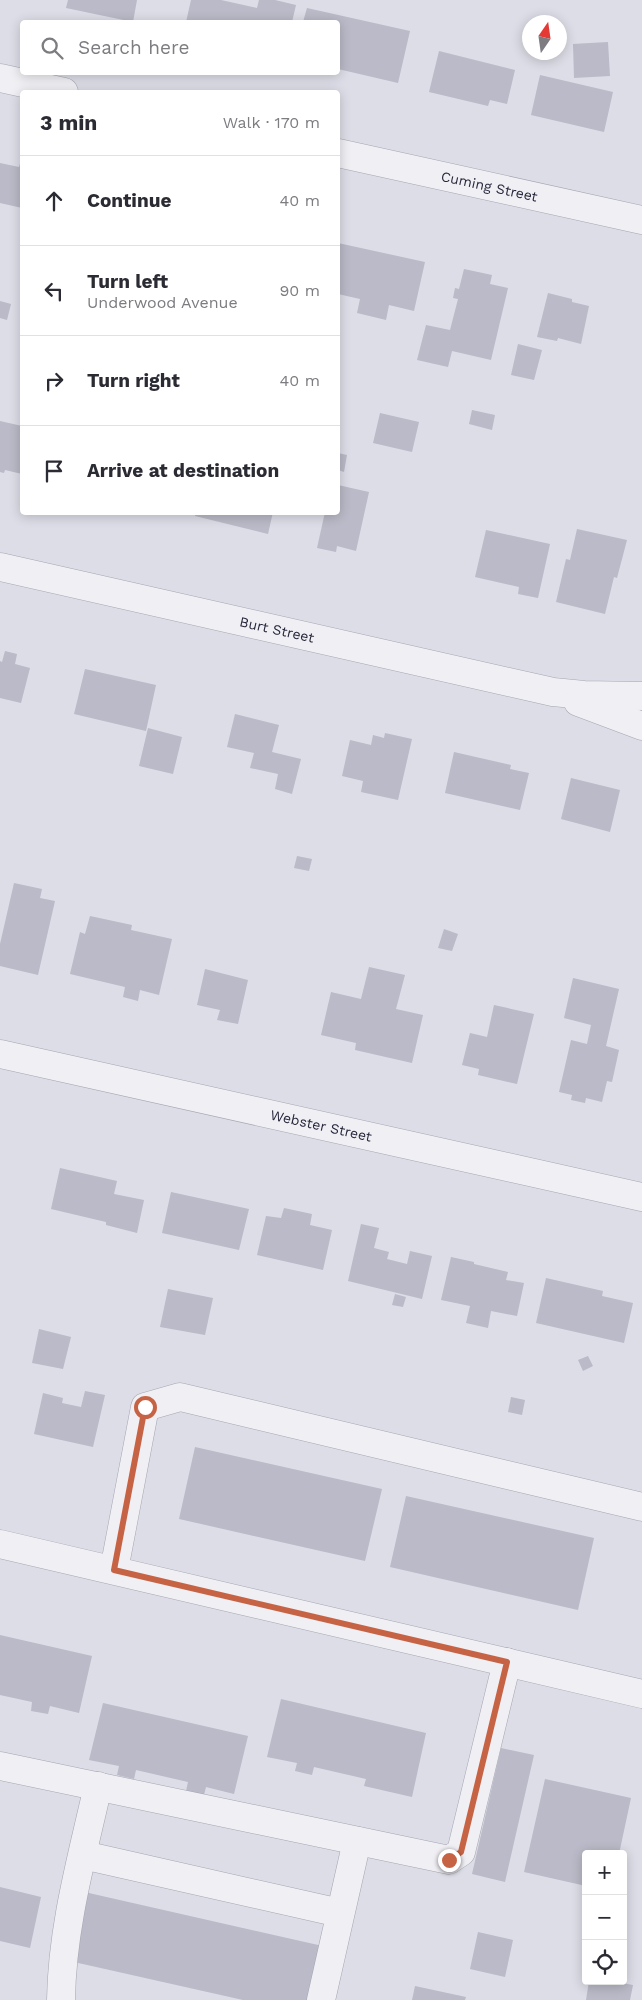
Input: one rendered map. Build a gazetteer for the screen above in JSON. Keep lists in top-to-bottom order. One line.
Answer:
{"streets":{"street":["Cuming Street","Burt Street","Webster Street"]},"north":"top","page":{"search":"Search here","heading":["3 min","Walk · 170 m"],"list":[["Continue","40 m"],["Turn left","Underwood Avenue","90 m"],["Turn right","40 m"],"Arrive at destination"],"map_buttons":["+","−"]}}
